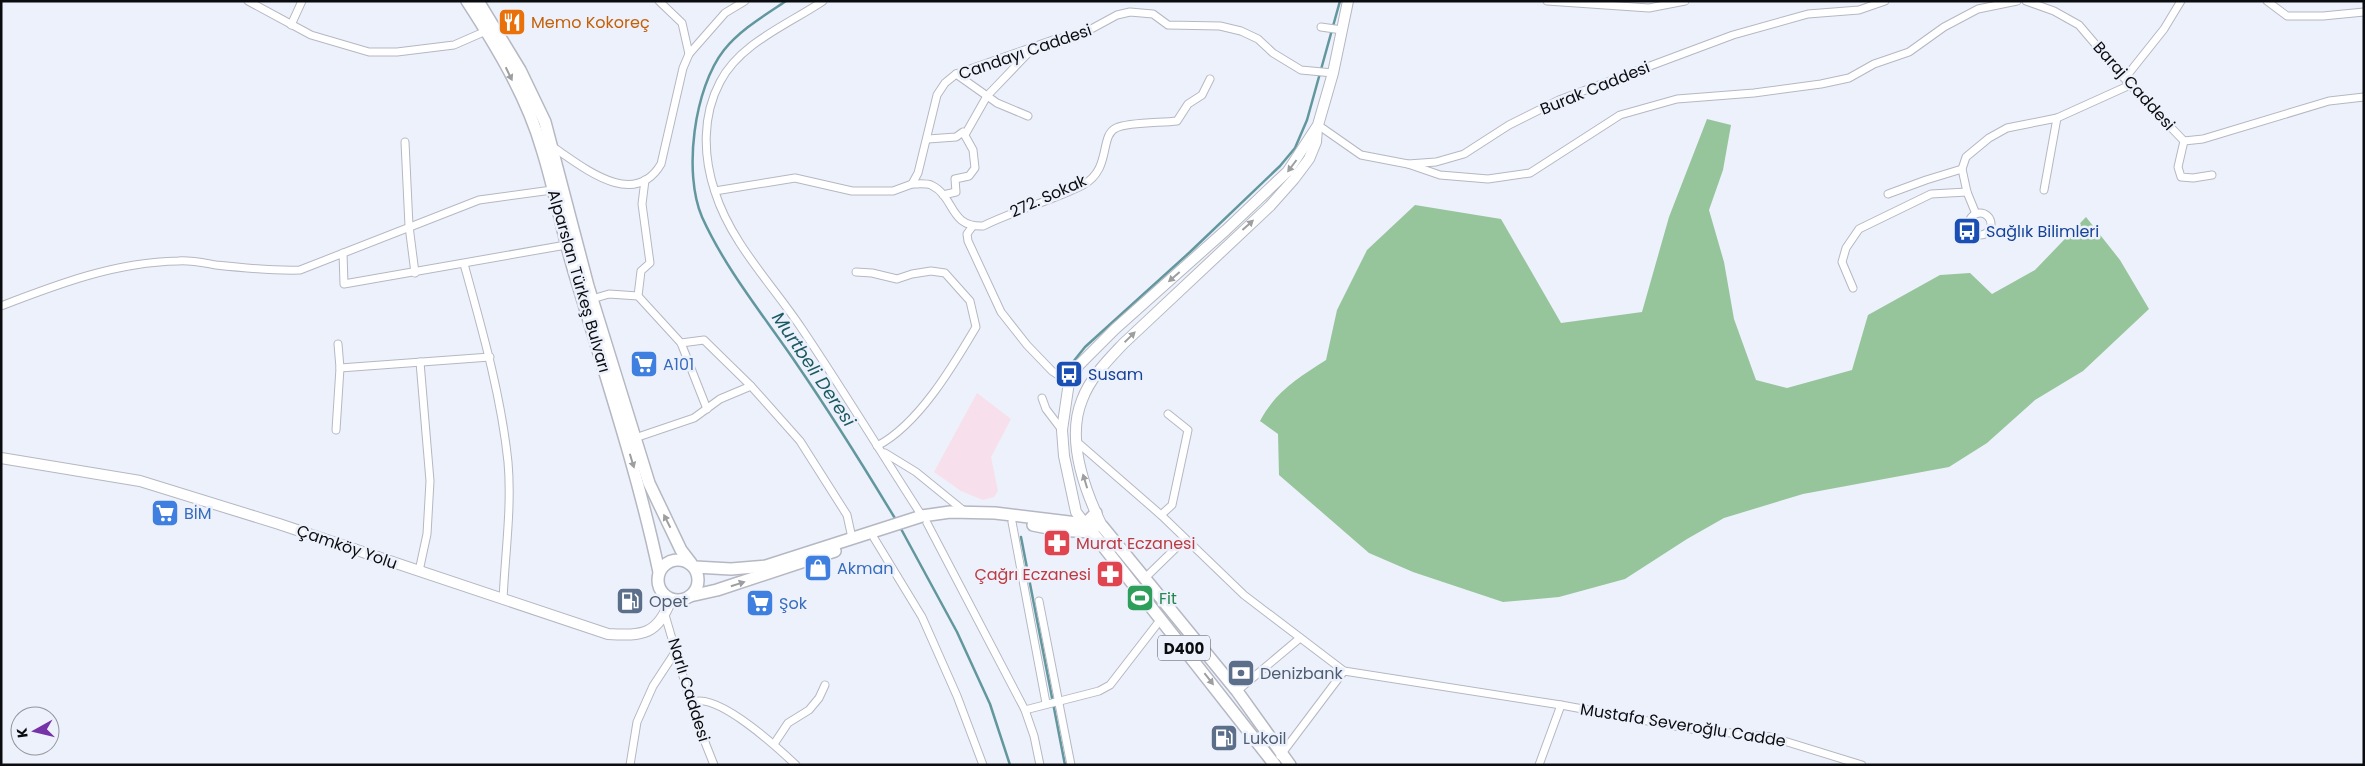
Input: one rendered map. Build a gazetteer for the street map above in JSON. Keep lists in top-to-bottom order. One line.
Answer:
{"streets":{"main road":["Alparslan Türkeş Bulvarı","D400"],"street":["Candayı Caddesi","Baraj Caddesi","Burak Caddesi","272. Sokak","Çamköy Yolu","Narlı Caddesi","Mustafa Severoğlu Cadde"]},"crossings":[["Alparslan Türkeş Bulvarı","Çamköy Yolu"],["Çamköy Yolu","Narlı Caddesi"]],"water":["Murtbeli Deresi"],"places":{"restaurant":["Memo Kokoreç"],"bus stop":["Sağlık Bilimleri","Susam"],"supermarket":["A101","BİM","Şok"],"pharmacy":["Murat Eczanesi","Çağrı Eczanesi"],"shop":["Akman"],"sports":["Fit"],"fuel station":["Opet","Lukoil"],"bank":["Denizbank"]},"north":"left"}
